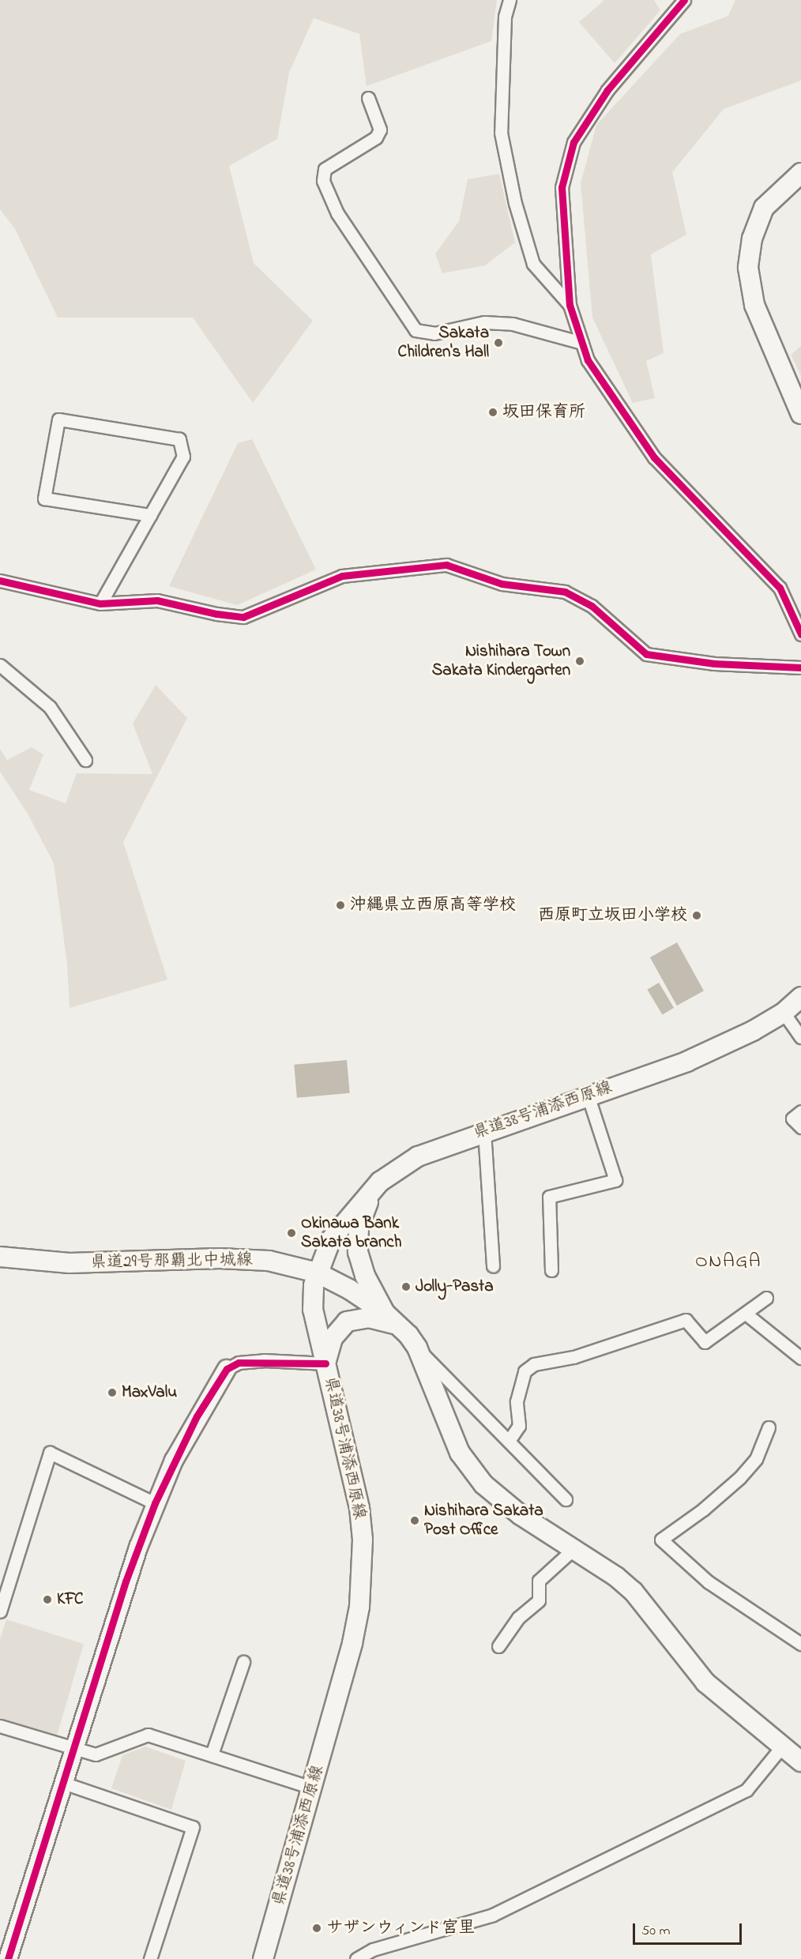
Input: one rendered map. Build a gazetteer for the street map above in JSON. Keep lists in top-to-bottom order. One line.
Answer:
{"streets":{"main road":["県道38号浦添西原線","県道29号那覇北中城線"]},"crossings":[["県道38号浦添西原線","県道29号那覇北中城線"]],"districts":["ONAGA"],"places":["Sakata Children's Hall","坂田保育所","Nishihara Town Sakata Kindergarten","沖縄県立西原高等学校","西原町立坂田小学校","Okinawa Bank Sakata branch","Jolly-Pasta","MaxValu","Nishihara Sakata Post Office","KFC","サザンウィンド宮里"],"scale_bar":"50 m"}
